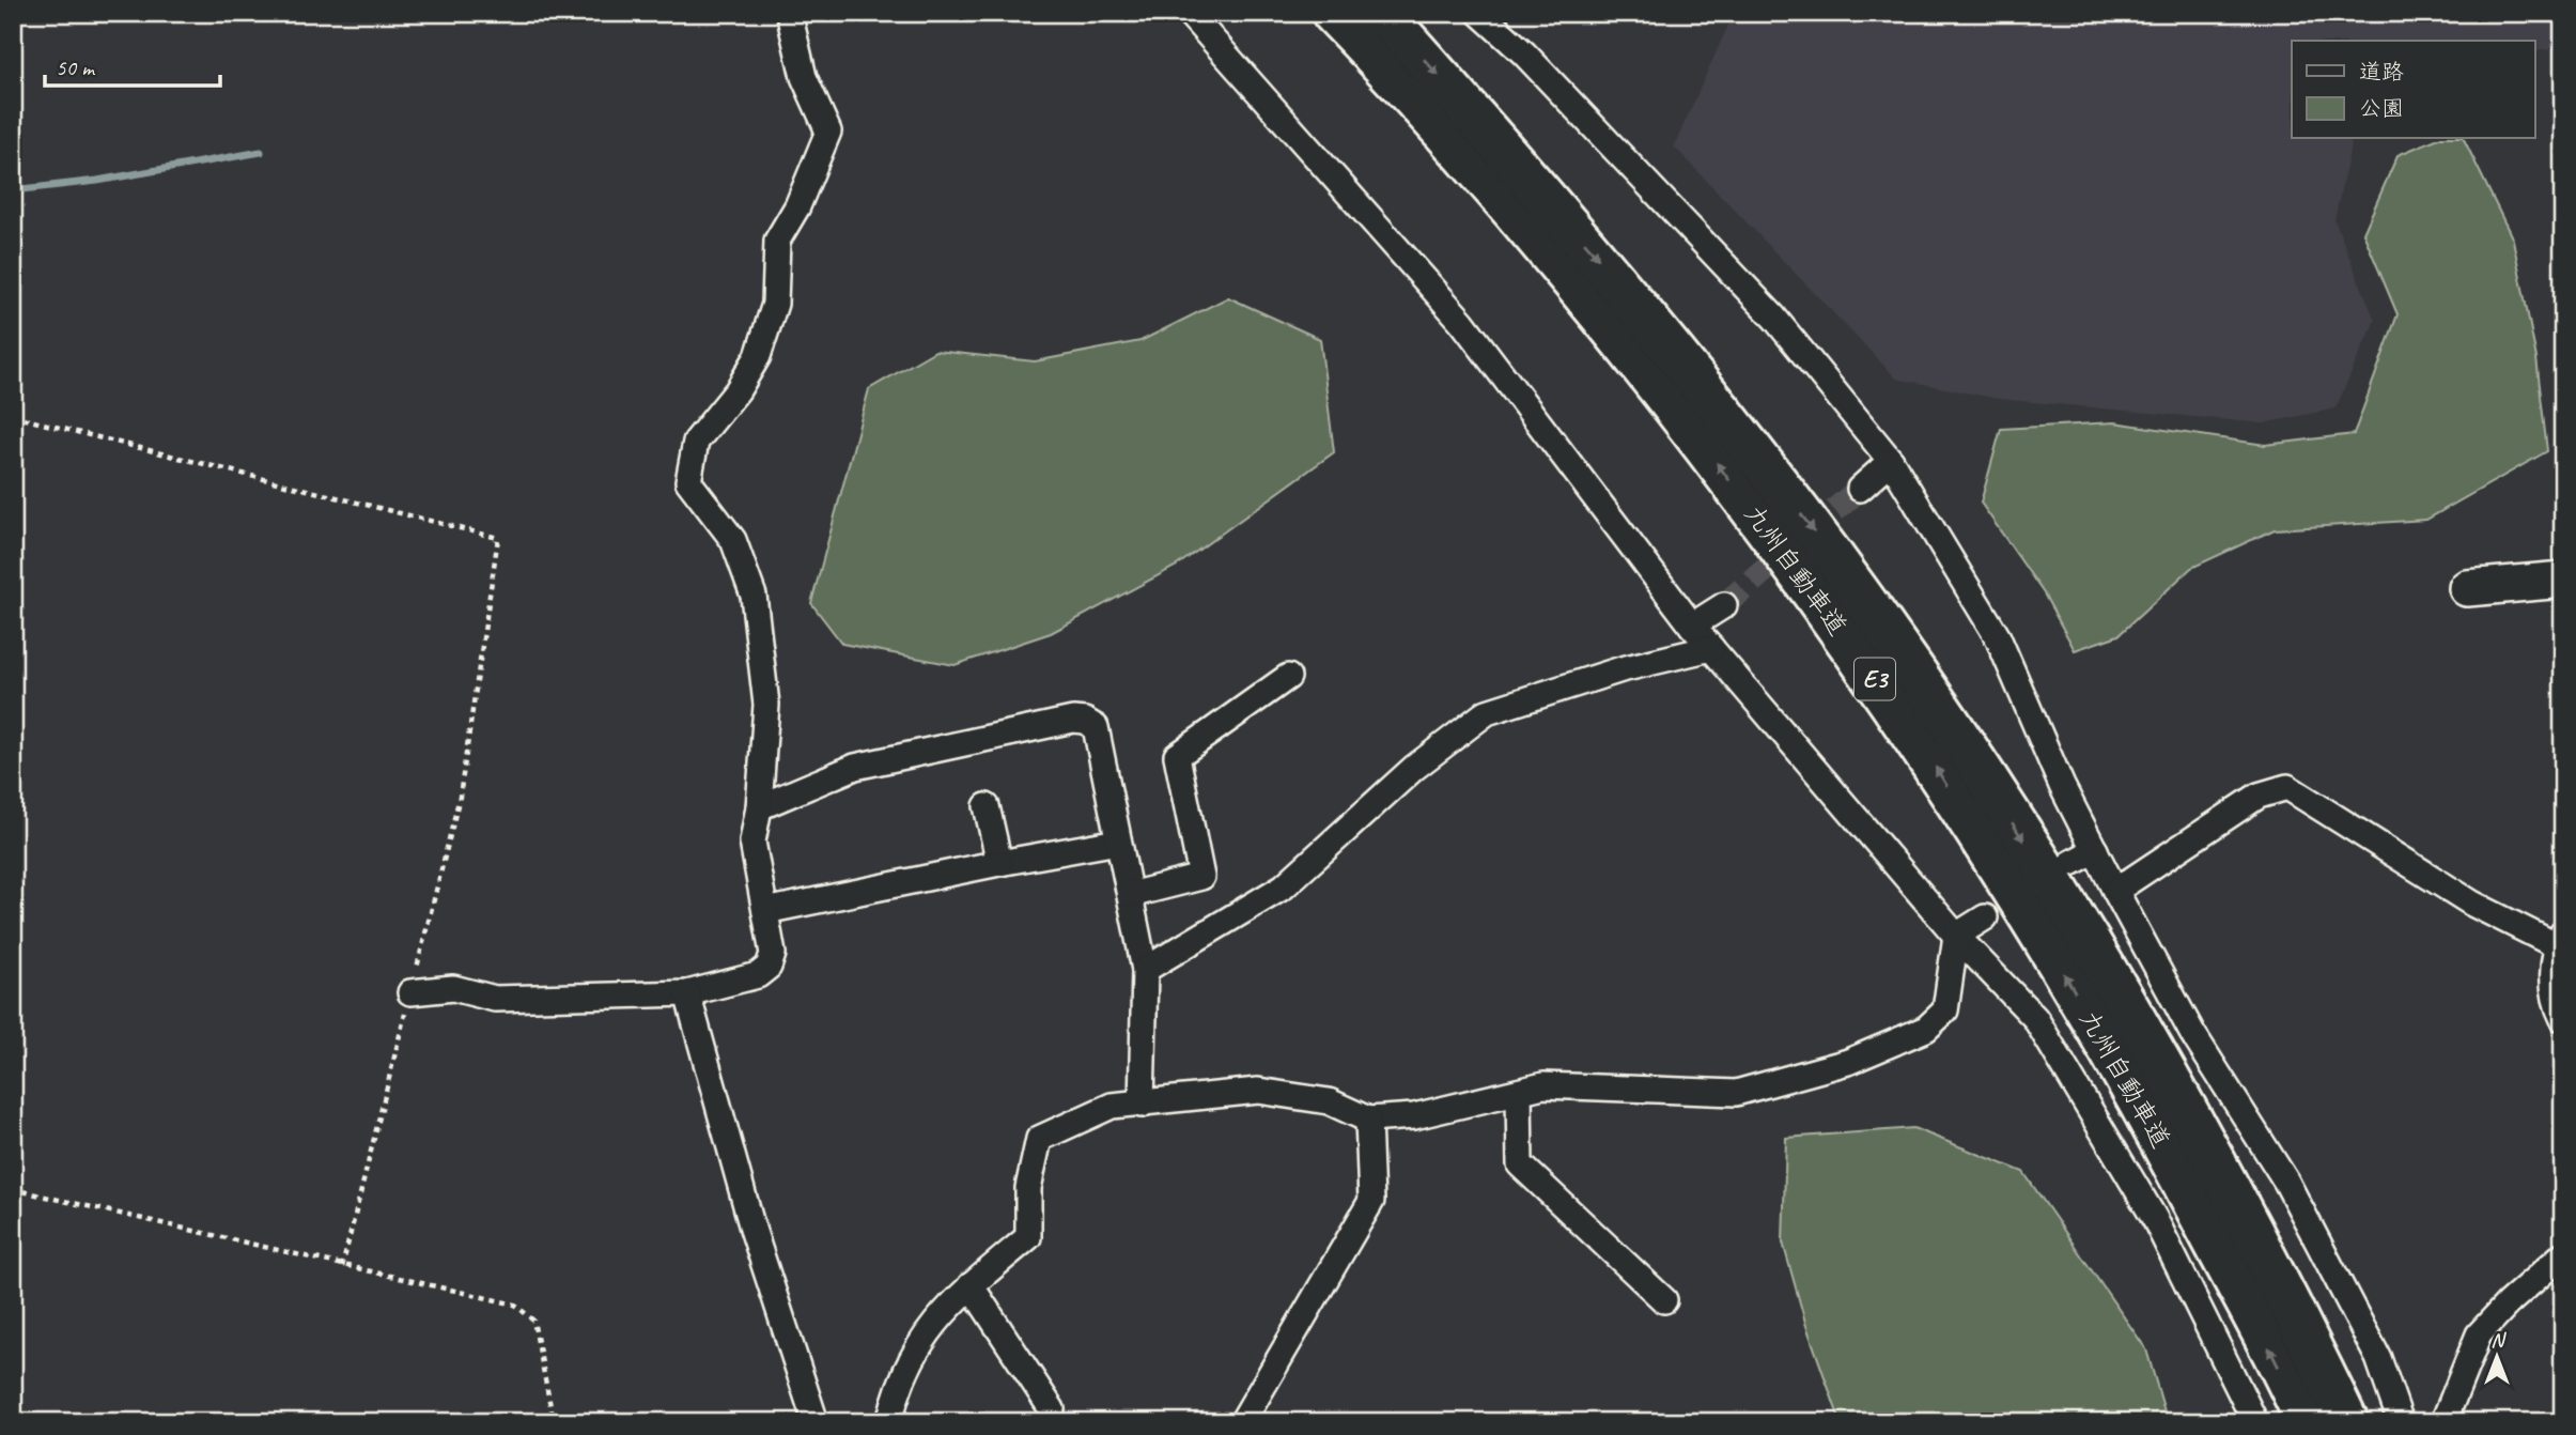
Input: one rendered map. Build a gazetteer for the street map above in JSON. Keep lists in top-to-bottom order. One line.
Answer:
{"streets":{"highway":["九州自動車道","E3"]},"legend":["道路","公園"],"scale_bar":"50 m","north":"top"}
